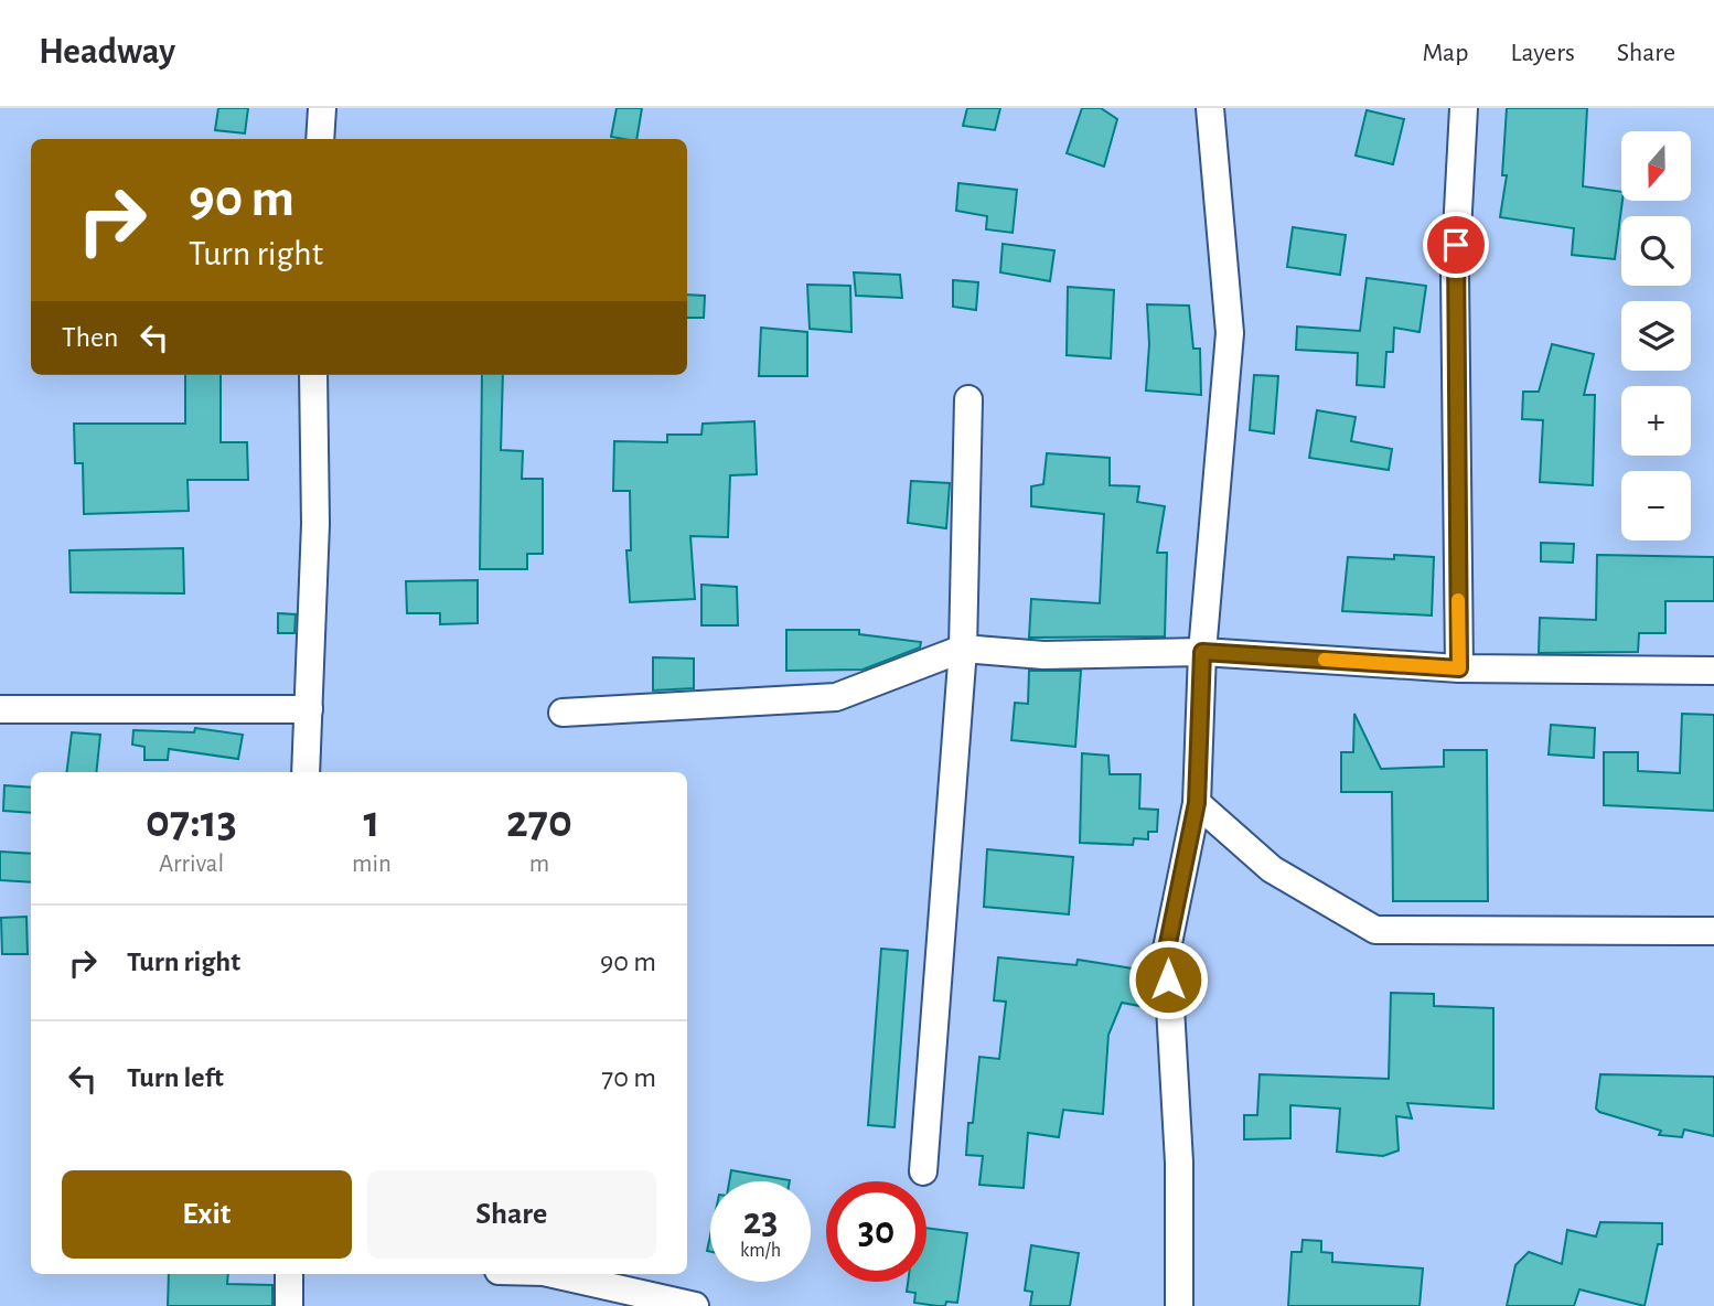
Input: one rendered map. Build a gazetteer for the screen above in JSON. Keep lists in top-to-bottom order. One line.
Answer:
{"north":"bottom","page":{"header":"Headway","nav":["Map","Layers","Share"],"map_buttons":["+","−"],"turn":["90 m","Turn right"],"then":"Then","eta":["07:13","Arrival","1","min","270","m"],"list":[{"name":"Turn right","value":"90 m"},{"name":"Turn left","value":"70 m"}],"buttons":["Exit","Share"],"speed":"23 km/h","limit":"30"}}
